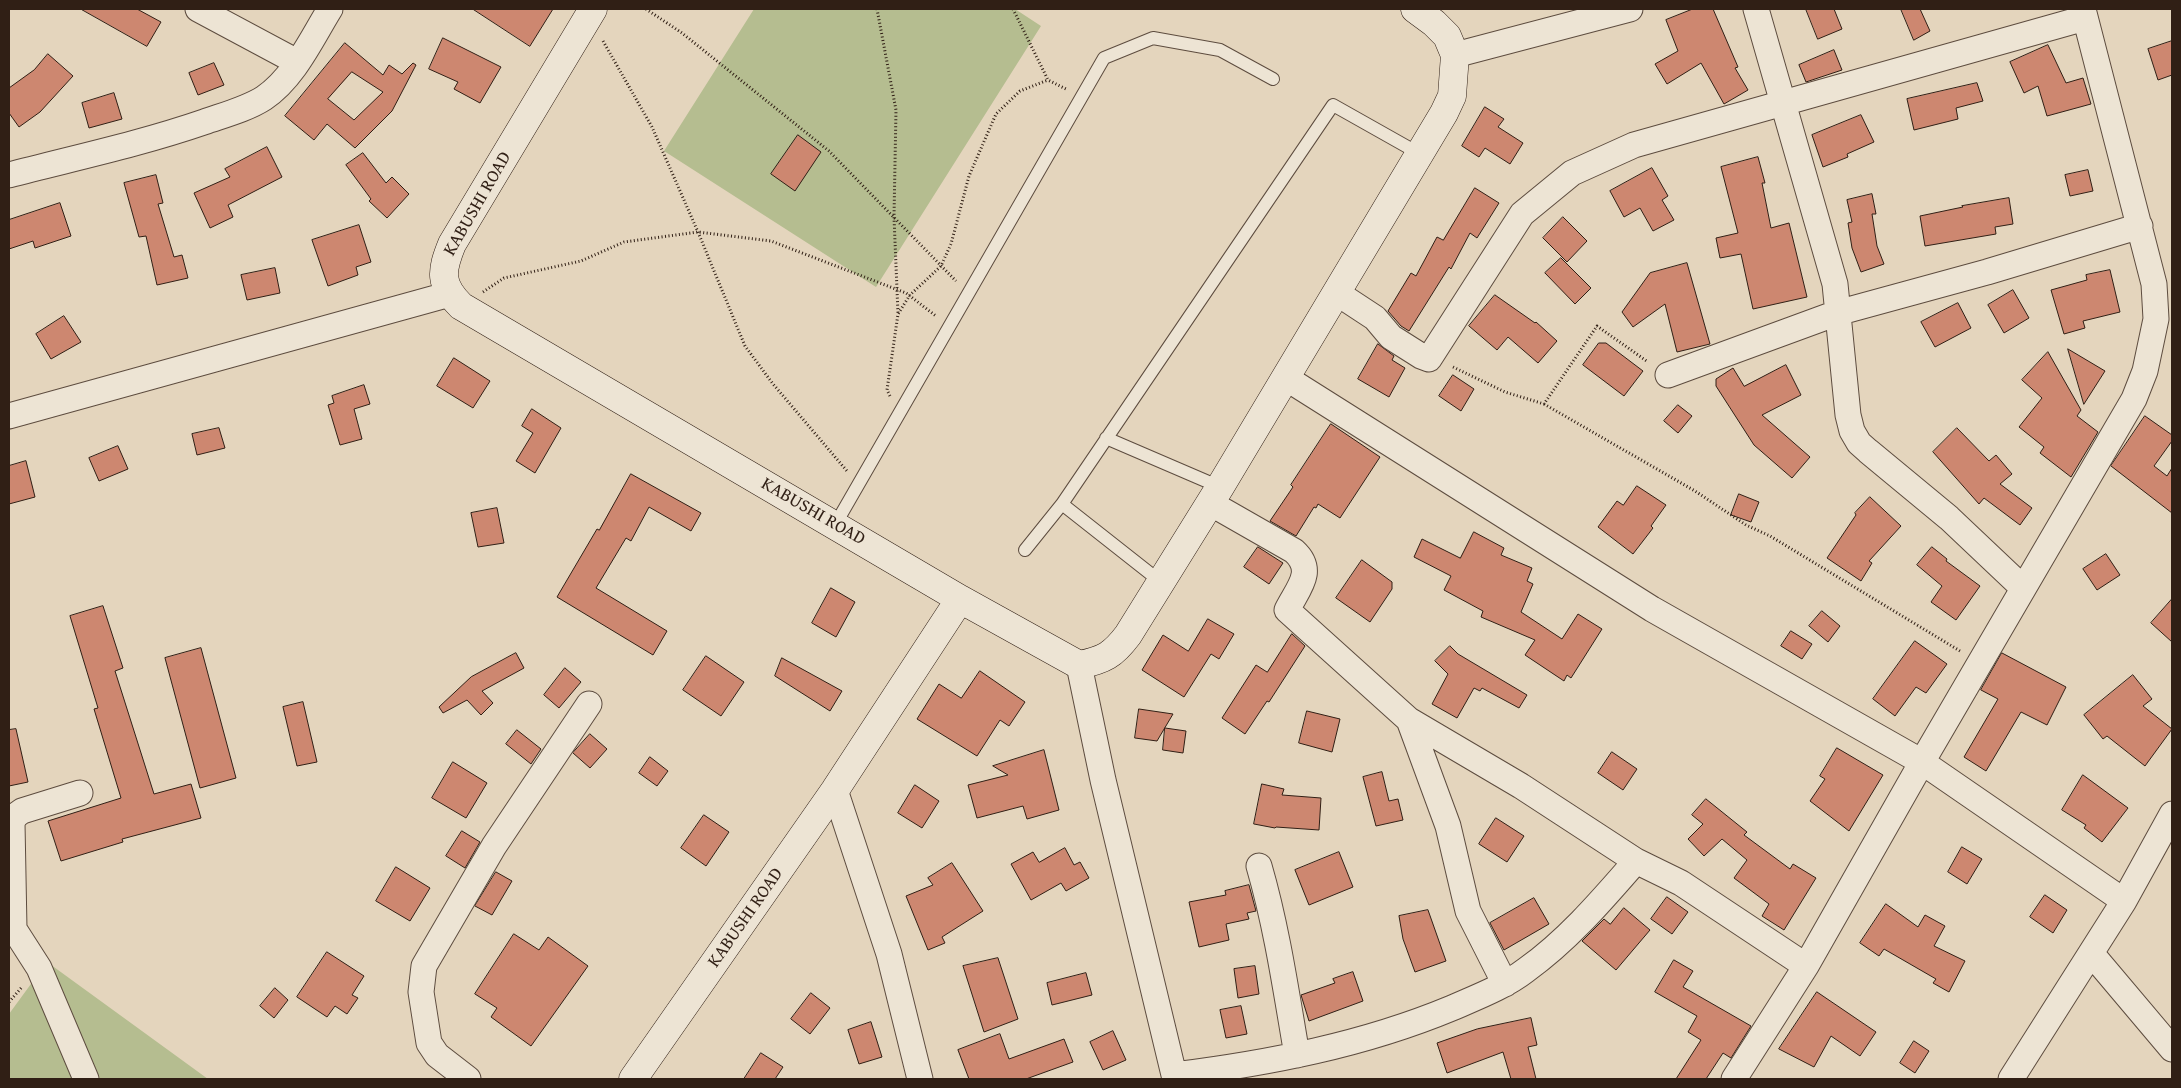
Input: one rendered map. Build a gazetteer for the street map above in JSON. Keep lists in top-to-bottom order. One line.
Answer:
{"streets":{"main road":["KABUSHI ROAD"]}}
